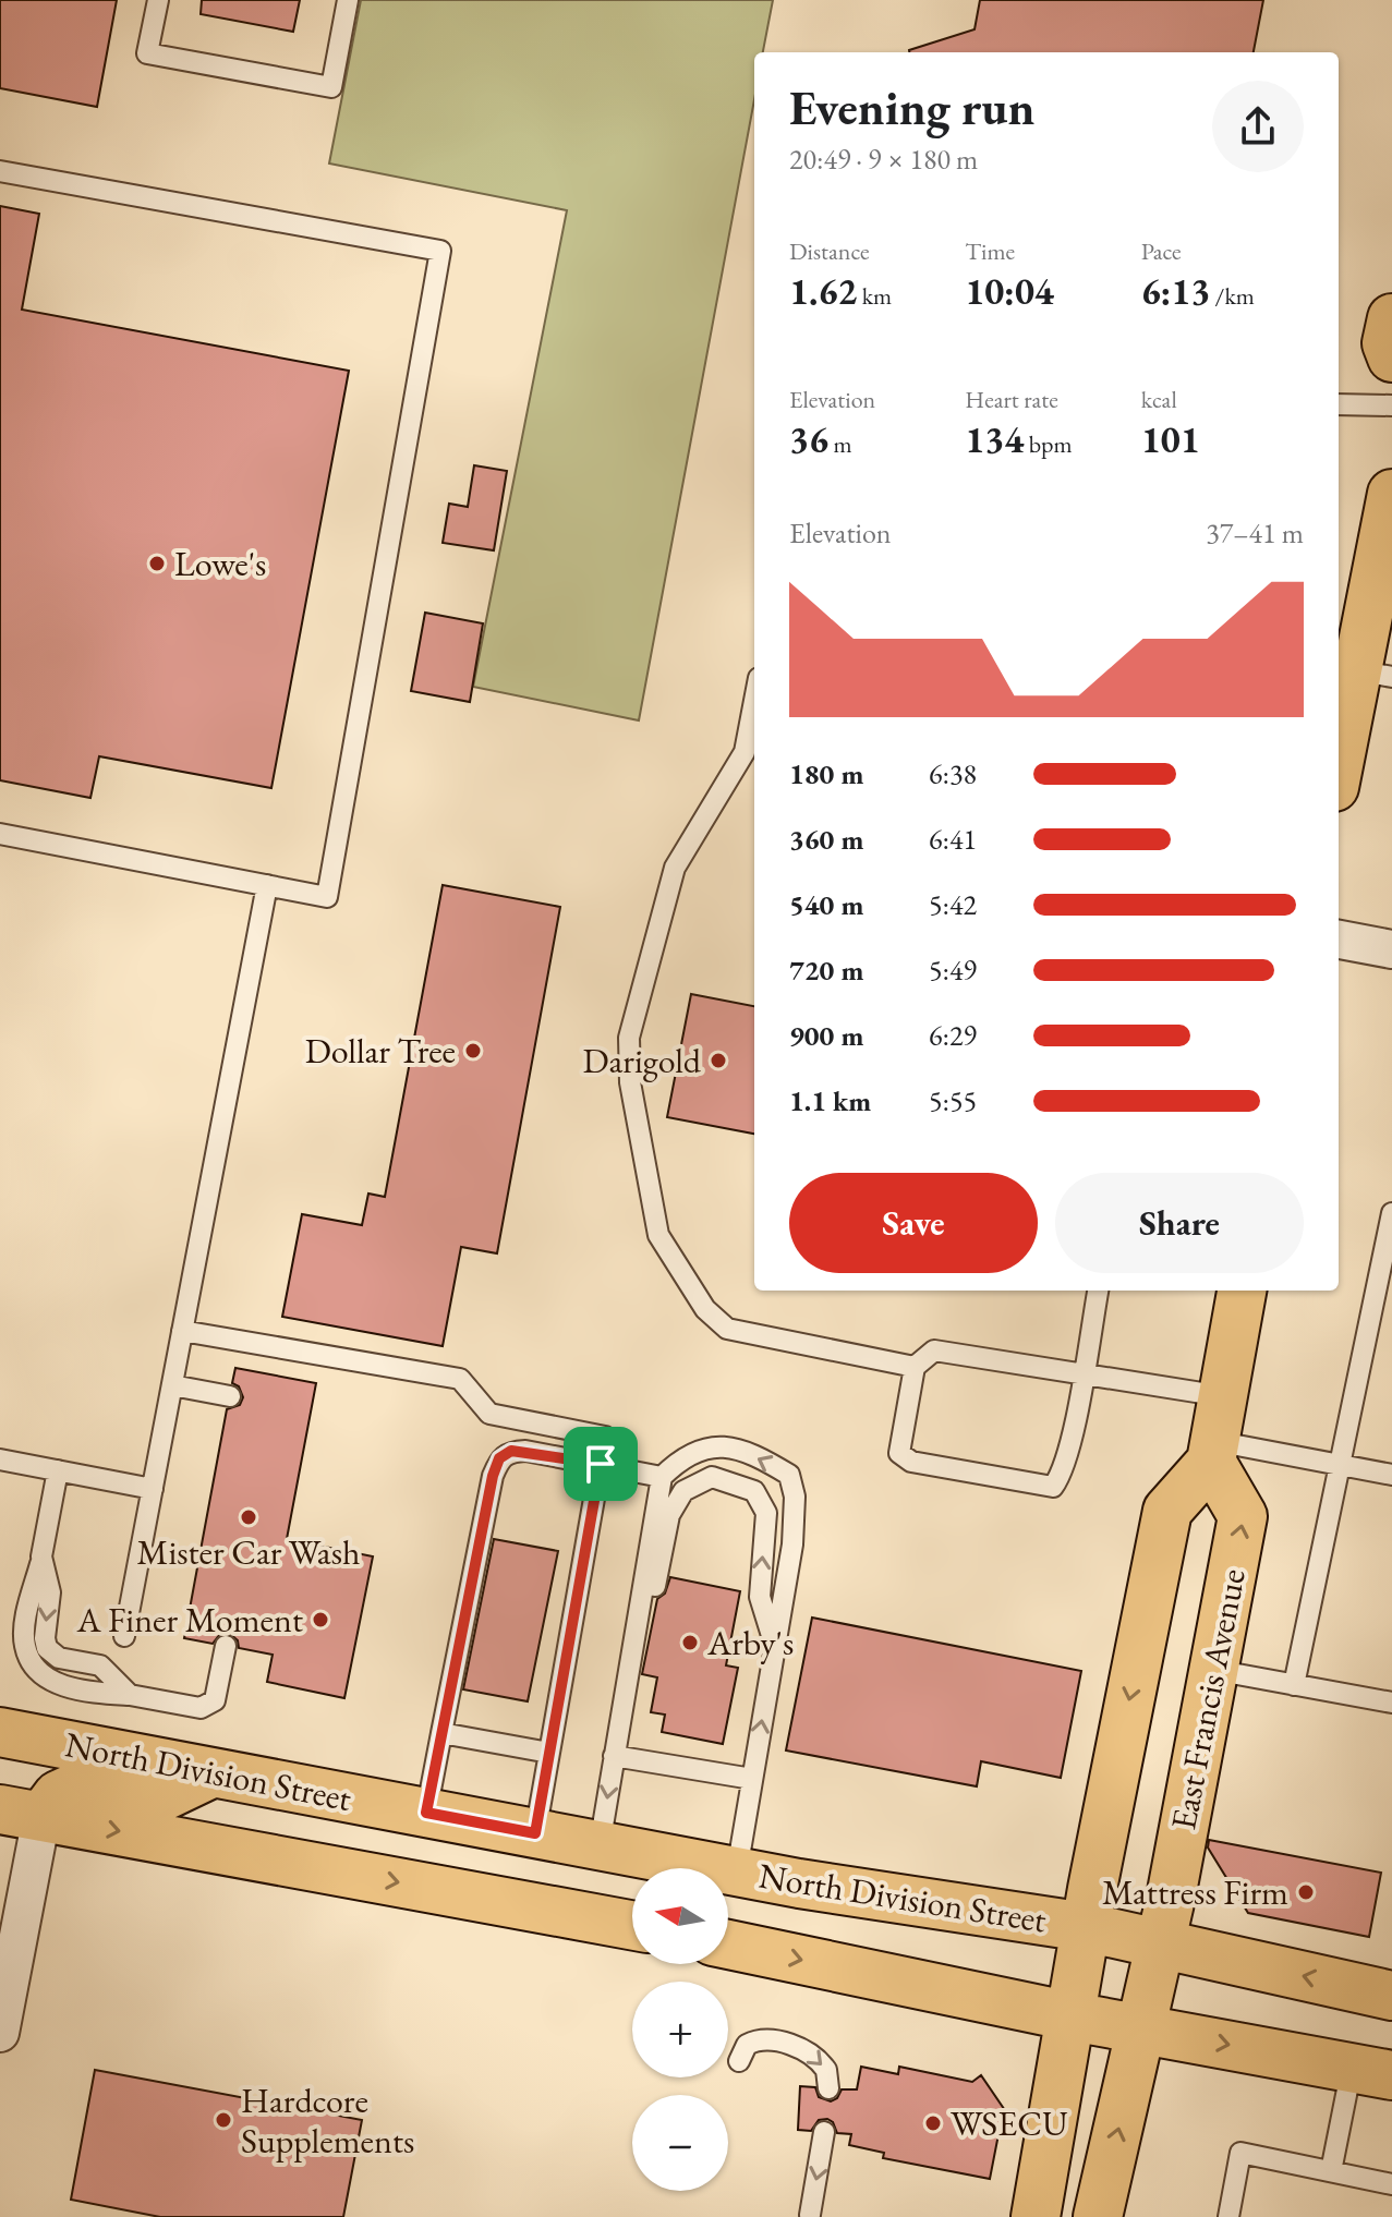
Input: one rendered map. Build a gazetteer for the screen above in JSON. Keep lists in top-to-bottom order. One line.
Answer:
{"streets":{"main road":["East Francis Avenue","North Division Street"]},"crossings":[["East Francis Avenue","North Division Street"]],"places":["Lowe's","Dollar Tree","Darigold","Mister Car Wash","A Finer Moment","Arby's","Mattress Firm","Hardcore Supplements","WSECU"],"north":"left","page":{"heading":["Evening run","20:49 · 9 × 180 m"],"stats":[["Distance","1.62 km"],["Time","10:04"],["Pace","6:13 /km"],["Elevation","36 m"],["Heart rate","134 bpm"],["kcal","101"]],"chart":["Elevation","37–41 m"],"list":[{"name":"180 m","note":"6:38"},{"name":"360 m","note":"6:41"},{"name":"540 m","note":"5:42"},{"name":"720 m","note":"5:49"},{"name":"900 m","note":"6:29"},{"name":"1.1 km","note":"5:55"}],"buttons":["Save","Share"],"map_buttons":["+","−"]}}
